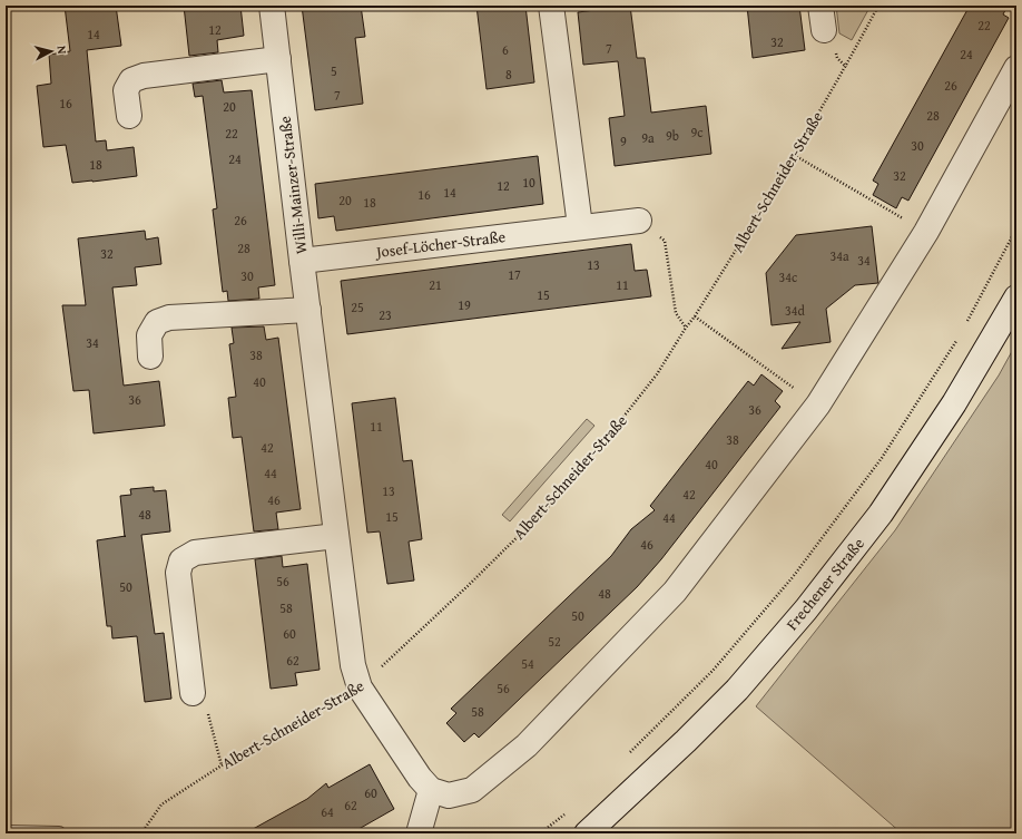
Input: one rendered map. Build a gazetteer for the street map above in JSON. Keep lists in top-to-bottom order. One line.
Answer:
{"streets":{"street":["Willi-Mainzer-Straße","Josef-Löcher-Straße","Frechener Straße"],"path":["Albert-Schneider-Straße"]},"crossings":[["Albert-Schneider-Straße","Willi-Mainzer-Straße"],["Willi-Mainzer-Straße","Josef-Löcher-Straße"]],"house_numbers":["22","12","14","32","7","6","24","5","8","26","7","16","20","28","9c","22","9b","9a","9","30","24","18","32","10","12","14","16","20","18","26","28","32","34a","34","13","17","30","34c","21","11","15","19","25","34d","23","34","38","40","36","36","11","38","42","40","44","13","42","46","48","15","44","46","56","50","48","58","50","60","52","62","54","56","58","60","62","64"],"north":"right"}
